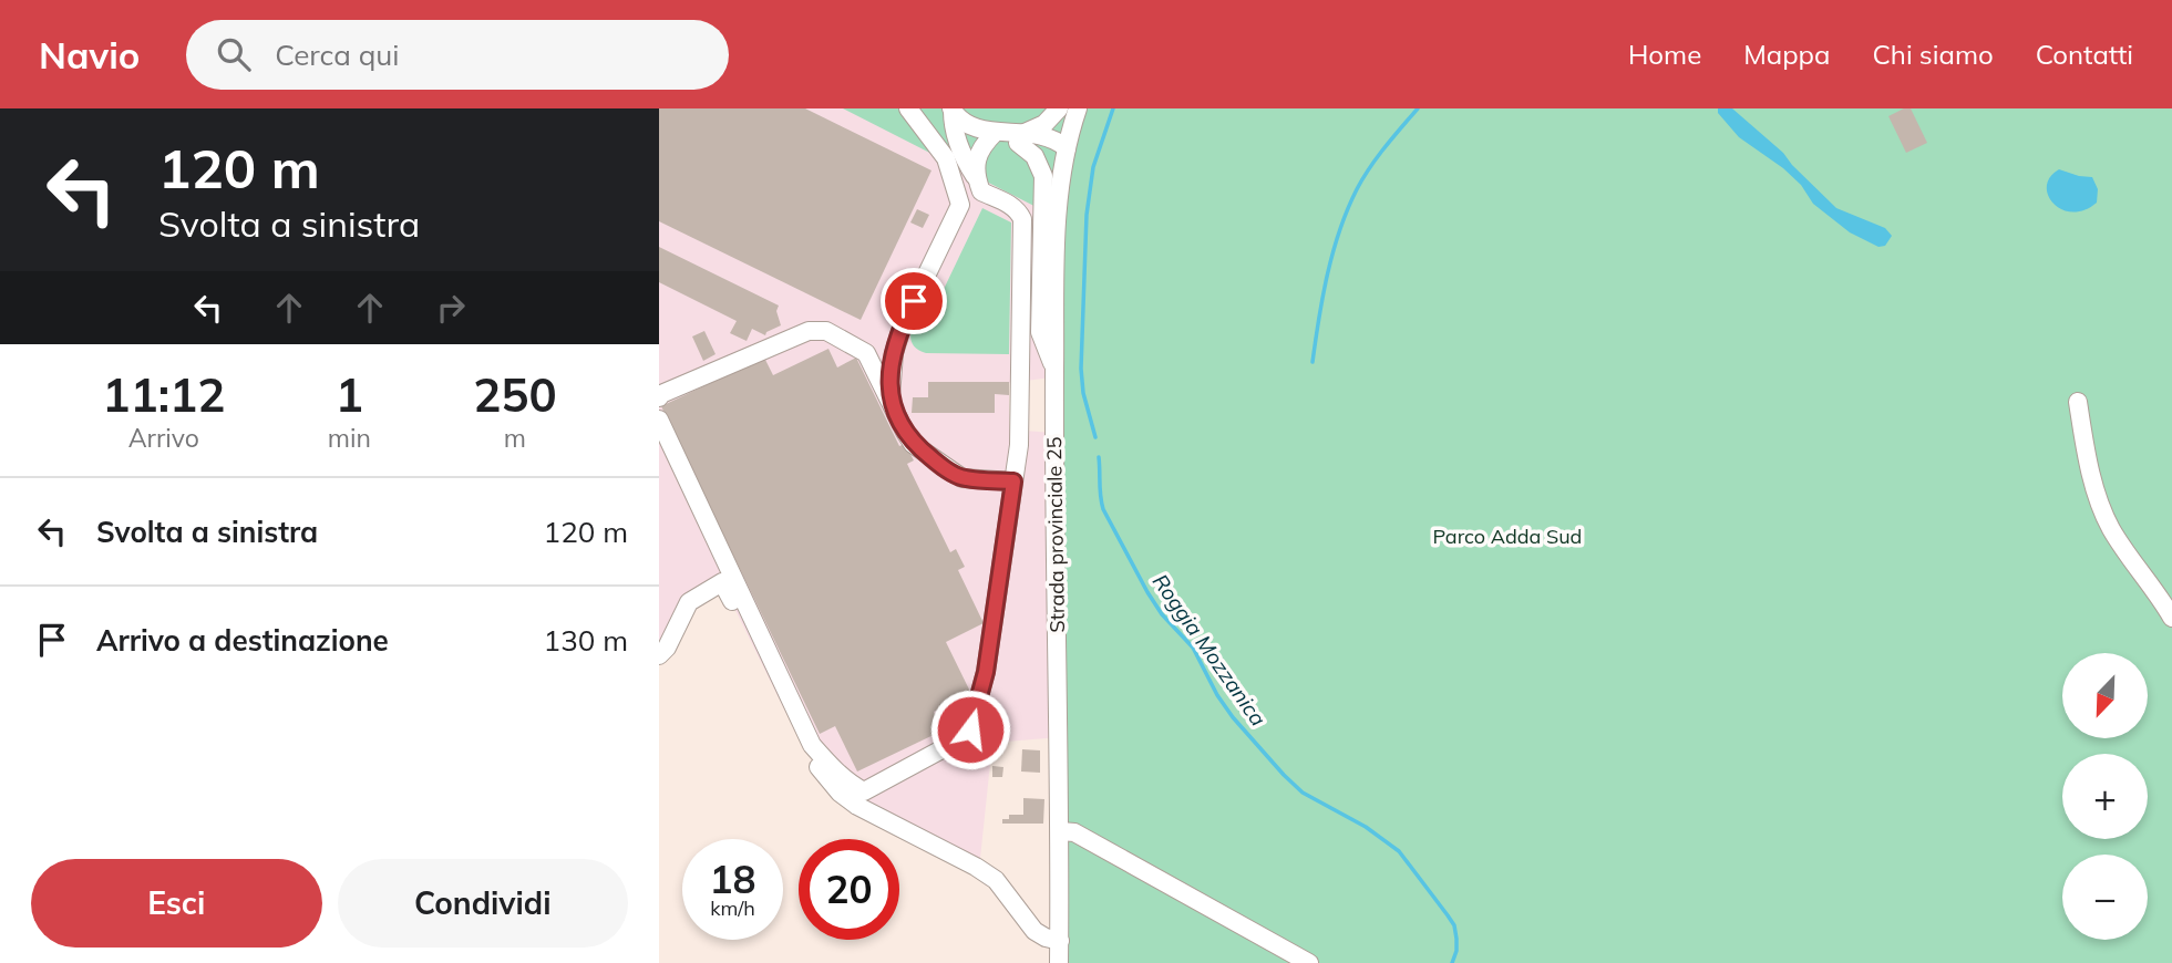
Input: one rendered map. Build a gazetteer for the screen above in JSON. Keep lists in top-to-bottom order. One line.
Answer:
{"streets":{"street":["Strada provinciale 25"]},"water":["Roggia Mozzanica"],"parks":["Parco Adda Sud"],"north":"bottom left","page":{"header":"Navio","search":"Cerca qui","nav":["Home","Mappa","Chi siamo","Contatti"],"turn":["120 m","Svolta a sinistra"],"eta":["11:12","Arrivo","1","min","250","m"],"list":[{"name":"Svolta a sinistra","value":"120 m"},{"name":"Arrivo a destinazione","value":"130 m"}],"map_buttons":["+","−"],"speed":"18 km/h","limit":"20","buttons":["Esci","Condividi"]}}
